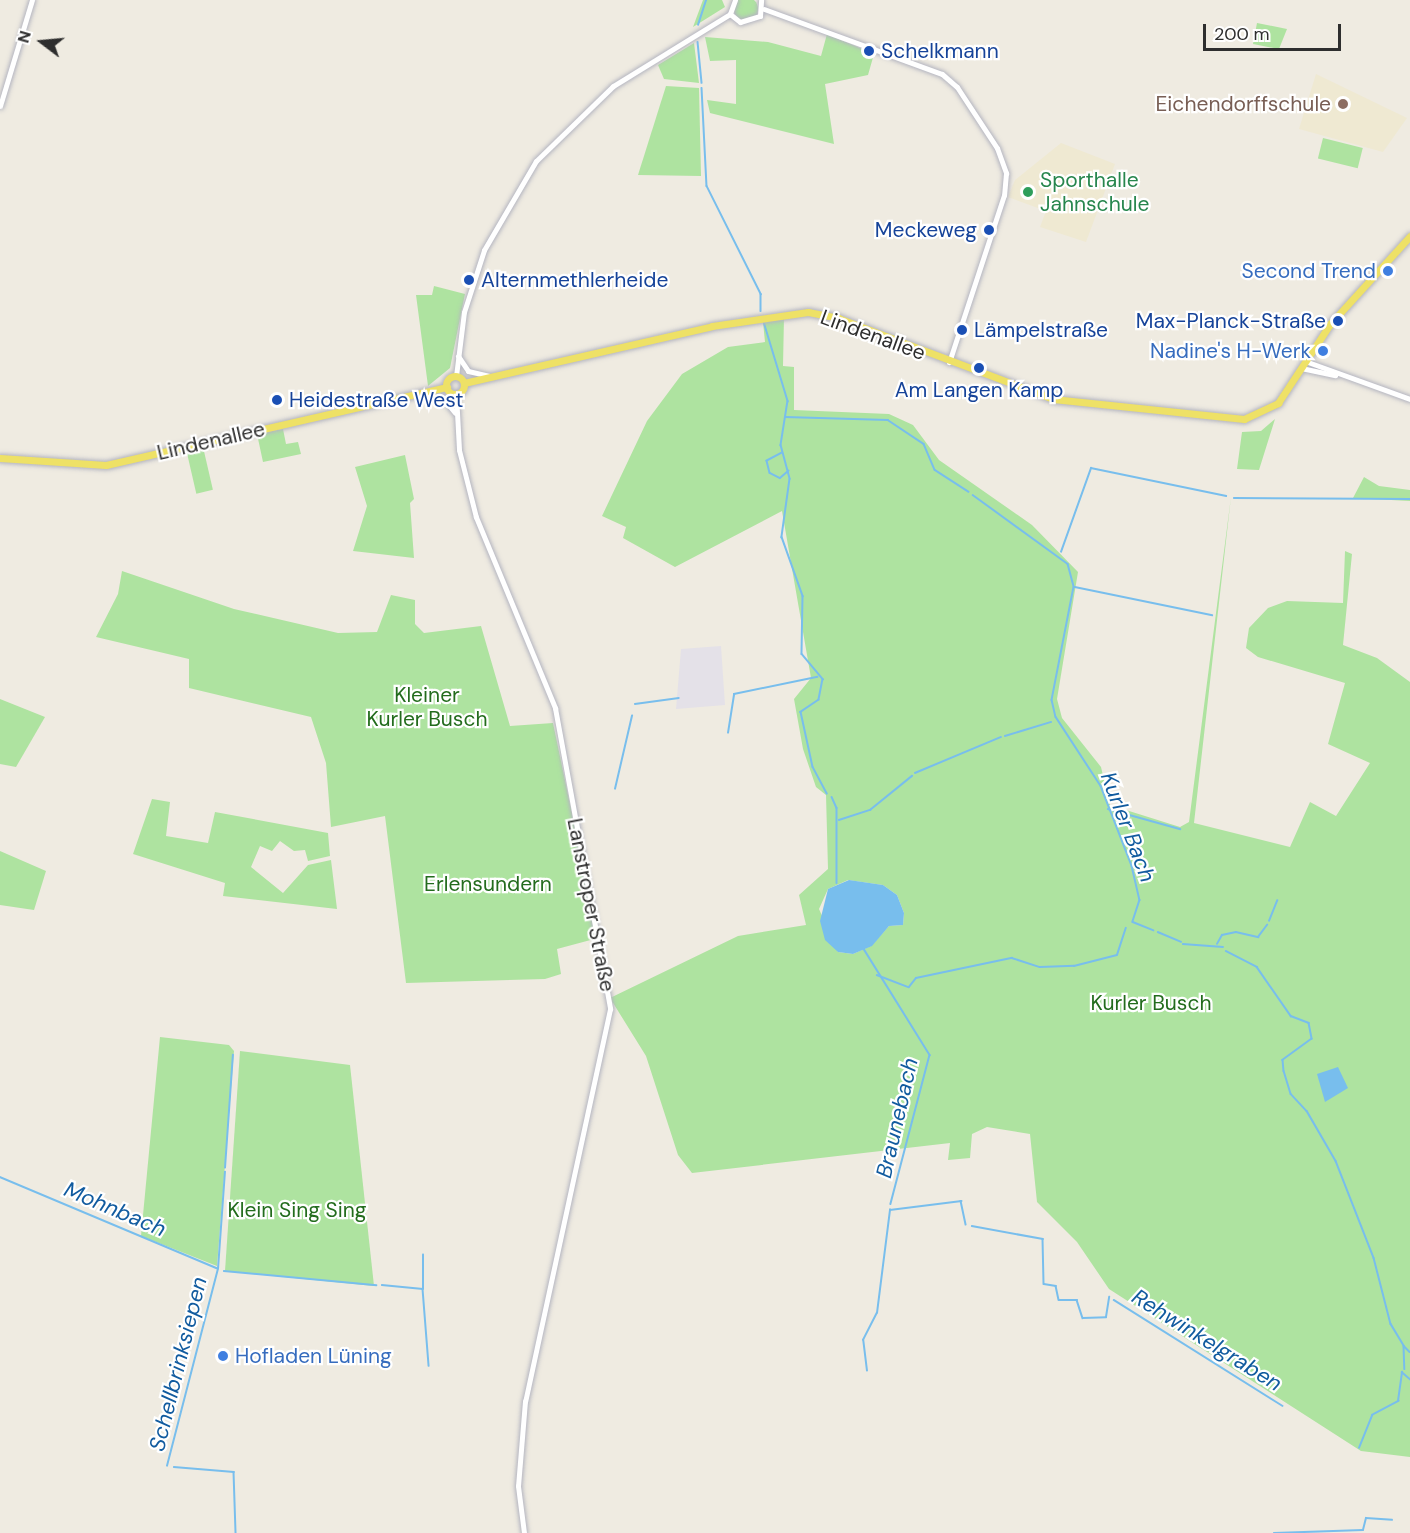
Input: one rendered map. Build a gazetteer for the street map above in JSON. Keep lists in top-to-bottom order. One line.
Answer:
{"streets":{"main road":["Lindenallee"],"street":["Lanstroper Straße"]},"water":["Kurler Bach","Braunebach","Mohnbach","Rehwinkelgraben","Schellbrinksiepen"],"parks":["Kleiner Kurler Busch","Erlensundern","Kurler Busch","Klein Sing Sing"],"places":["Schelkmann","Eichendorffschule","Sporthalle Jahnschule","Meckeweg","Second Trend","Alternmethlerheide","Max-Planck-Straße","Lämpelstraße","Nadine's H-Werk","Am Langen Kamp","Heidestraße West","Hofladen Lüning"],"scale_bar":"200 m","north":"left"}
